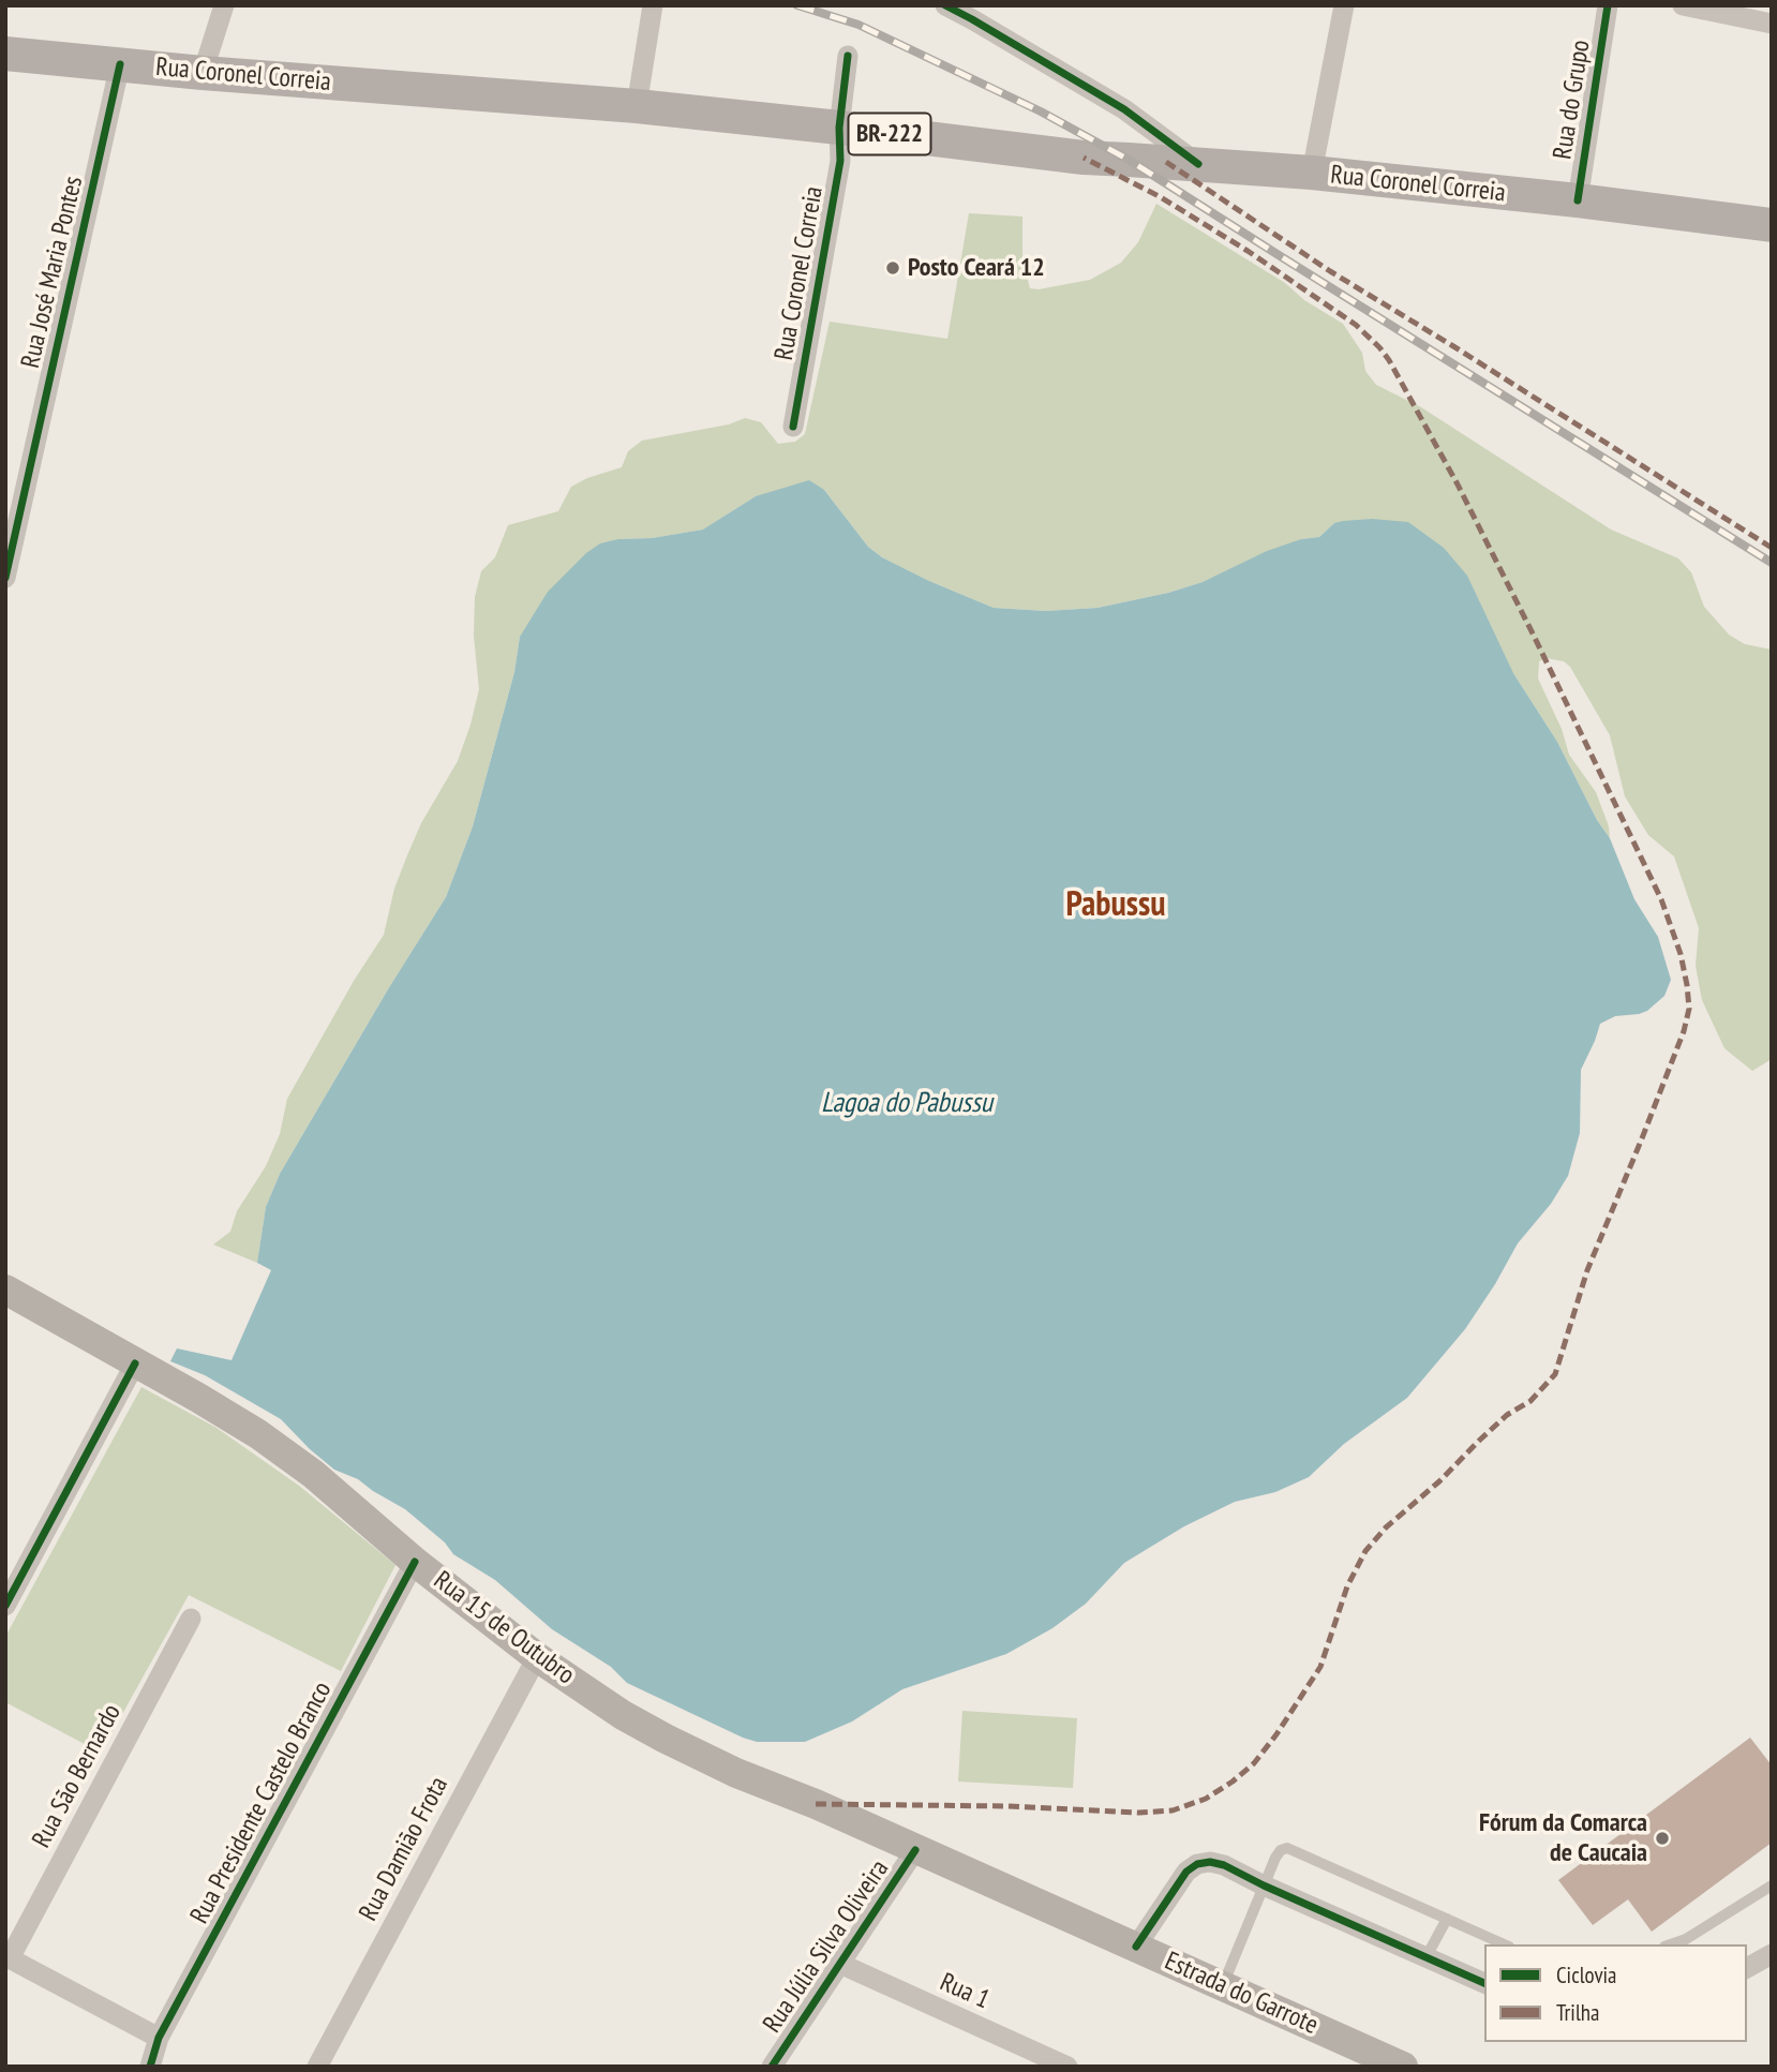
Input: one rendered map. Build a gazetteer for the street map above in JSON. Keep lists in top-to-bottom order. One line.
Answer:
{"streets":{"main road":["Rua Coronel Correia","BR-222","Rua 15 de Outubro","Estrada do Garrote"],"street":["Rua do Grupo","Rua José Maria Pontes","Rua São Bernardo","Rua Presidente Castelo Branco","Rua Damião Frota","Rua Júlia Silva Oliveira","Rua 1"]},"crossings":[["Rua Coronel Correia","Rua do Grupo"],["Rua Coronel Correia","Rua José Maria Pontes"],["Rua 15 de Outubro","Rua Presidente Castelo Branco"],["Rua 15 de Outubro","Rua Damião Frota"],["Rua 15 de Outubro","Rua Júlia Silva Oliveira"],["Rua 15 de Outubro","Estrada do Garrote"],["Rua Júlia Silva Oliveira","Rua 1"],["Rua Júlia Silva Oliveira","Estrada do Garrote"]],"districts":["Pabussu"],"water":["Lagoa do Pabussu"],"places":["Posto Ceará 12","Fórum da Comarca de Caucaia"],"legend":["Ciclovia","Trilha"]}
